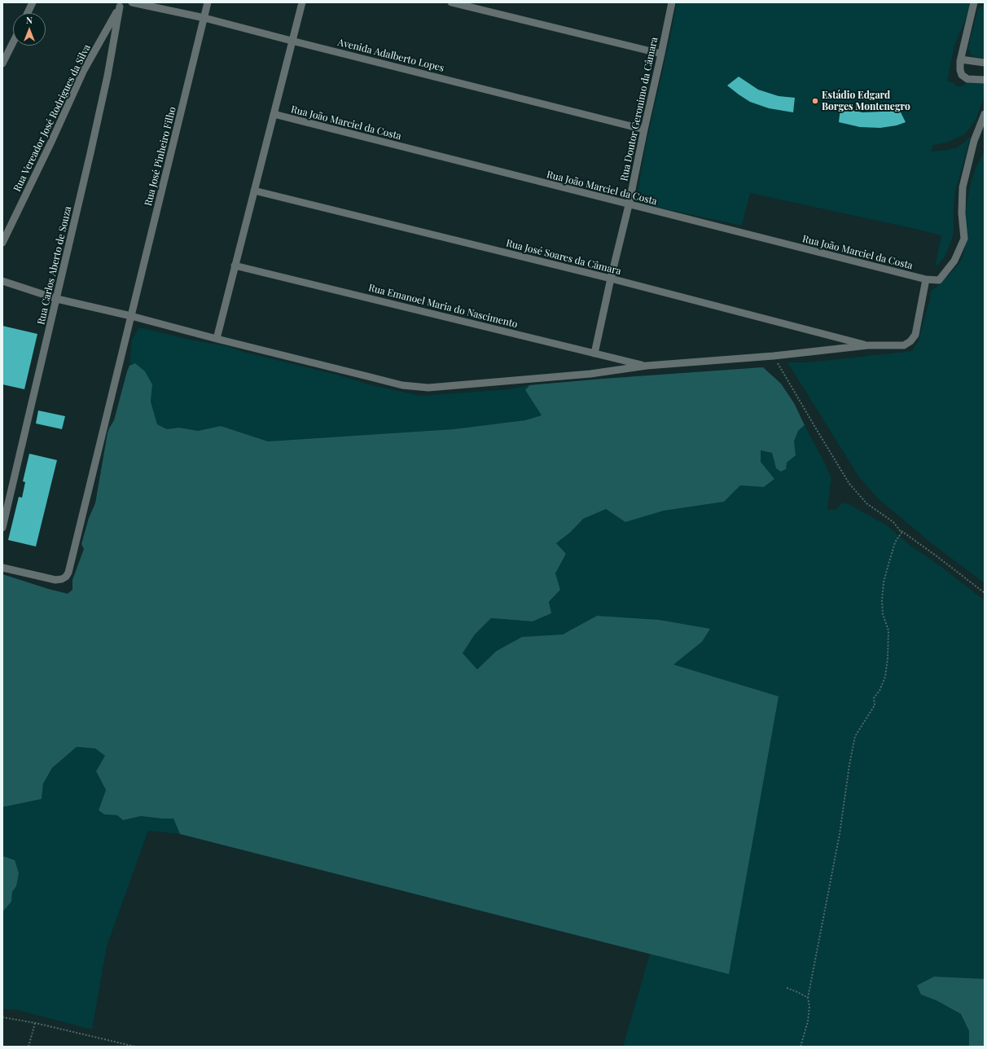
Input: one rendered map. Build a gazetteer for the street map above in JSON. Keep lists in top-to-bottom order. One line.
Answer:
{"streets":{"street":["Avenida Adalberto Lopes","Rua Doutor Geronimo da Câmara","Rua Vereador José Rodrigues da Silva","Rua João Marciel da Costa","Rua José Pinheiro Filho","Rua José Soares da Câmara","Rua Carlos Aberto de Souza","Rua Emanoel Maria do Nascimento"]},"crossings":[["Avenida Adalberto Lopes","Rua Doutor Geronimo da Câmara"],["Avenida Adalberto Lopes","Rua José Pinheiro Filho"],["Rua Doutor Geronimo da Câmara","Rua João Marciel da Costa"],["Rua Doutor Geronimo da Câmara","Rua José Soares da Câmara"],["Rua Doutor Geronimo da Câmara","Rua Emanoel Maria do Nascimento"],["Rua Vereador José Rodrigues da Silva","Rua Carlos Aberto de Souza"]],"places":["Estádio Edgard Borges Montenegro"],"north":"top"}
